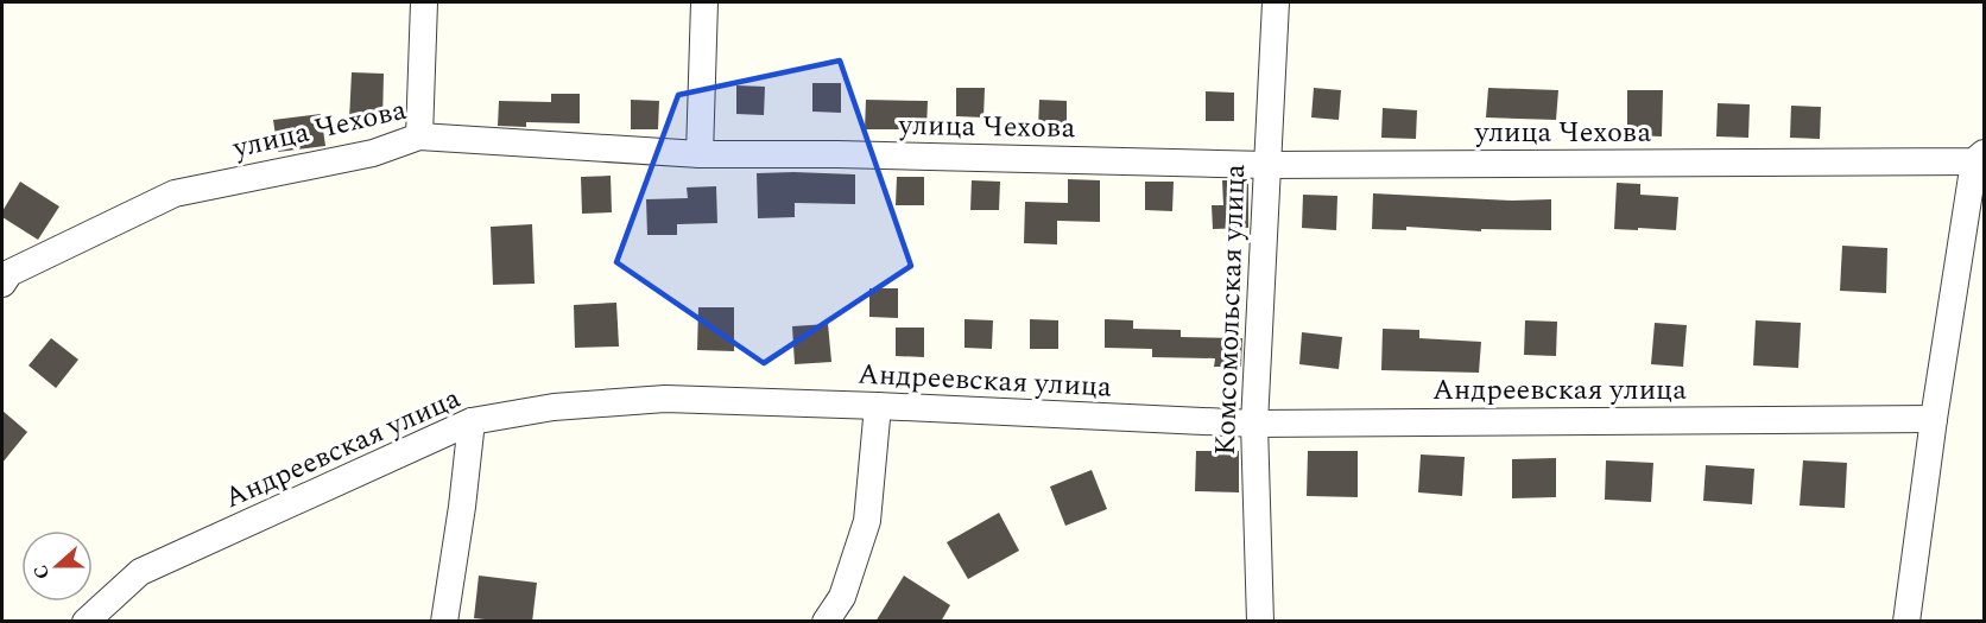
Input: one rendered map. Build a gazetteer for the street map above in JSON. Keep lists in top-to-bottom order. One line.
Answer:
{"streets":{"street":["улица Чехова","Комсомольская улица","Андреевская улица"]},"crossings":[["улица Чехова","Комсомольская улица"],["Комсомольская улица","Андреевская улица"]],"north":"left"}
